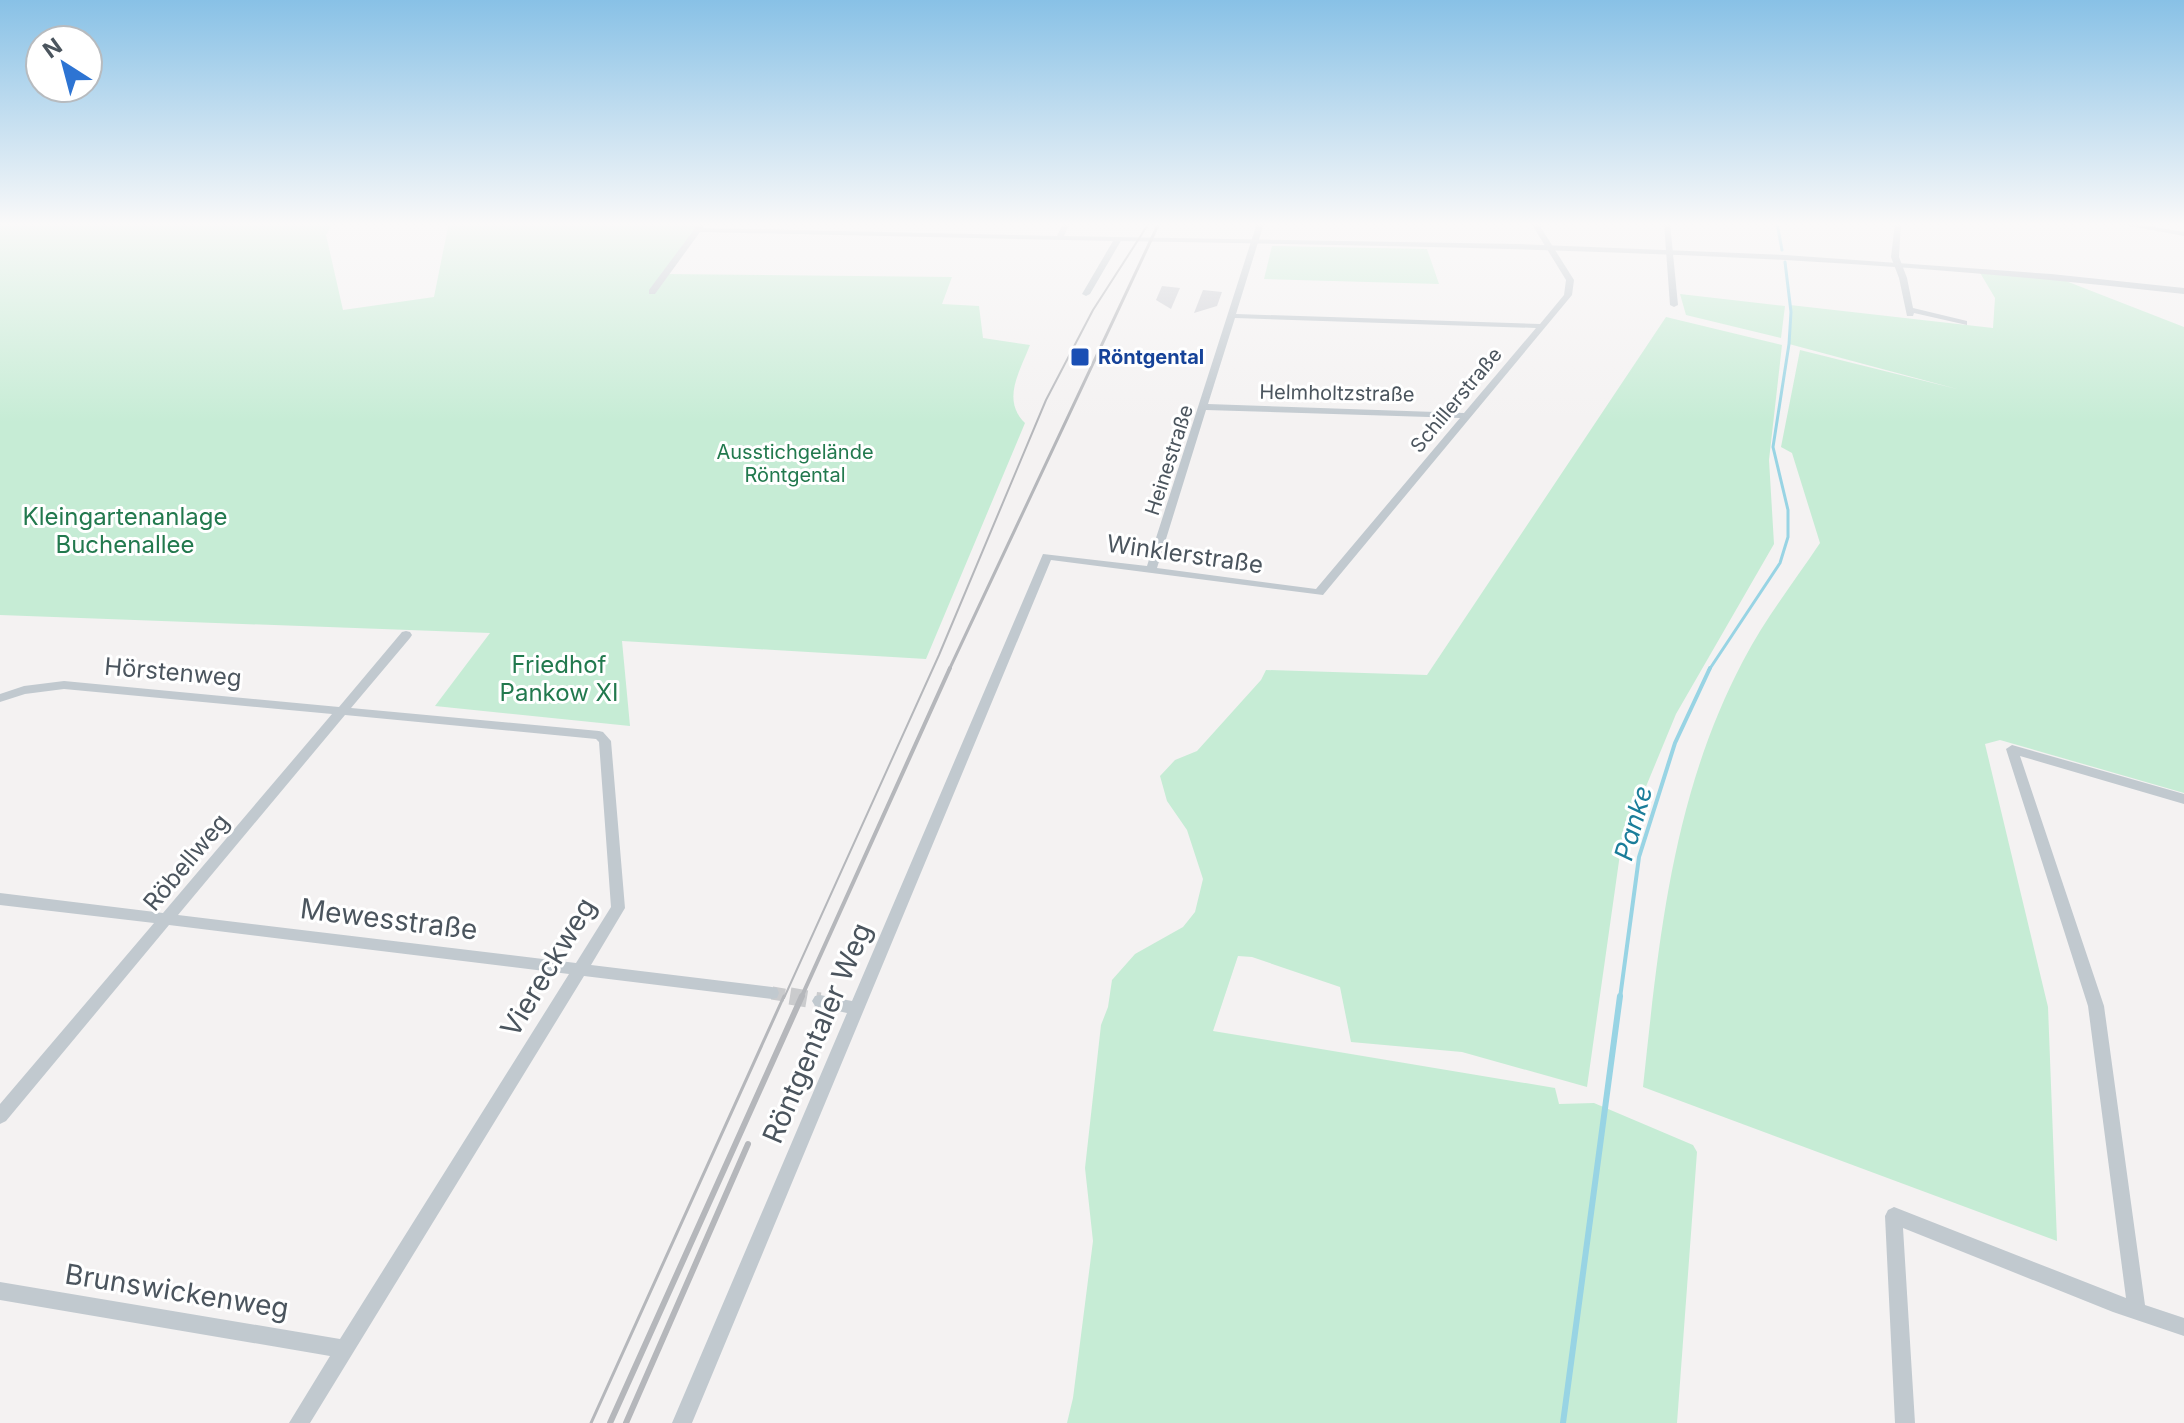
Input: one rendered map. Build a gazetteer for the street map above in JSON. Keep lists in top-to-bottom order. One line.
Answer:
{"streets":{"street":["Helmholtzstraße","Schillerstraße","Heinestraße","Winklerstraße","Hörstenweg","Röbellweg","Mewesstraße","Viereckweg","Röntgentaler Weg","Brunswickenweg"]},"crossings":[["Helmholtzstraße","Schillerstraße"],["Helmholtzstraße","Heinestraße"],["Schillerstraße","Winklerstraße"],["Heinestraße","Winklerstraße"],["Winklerstraße","Röntgentaler Weg"],["Hörstenweg","Röbellweg"],["Hörstenweg","Viereckweg"],["Röbellweg","Mewesstraße"],["Röbellweg","Viereckweg"],["Mewesstraße","Viereckweg"],["Viereckweg","Brunswickenweg"]],"water":["Panke"],"parks":["Ausstichgelände Röntgental","Kleingartenanlage Buchenallee","Friedhof Pankow XI"],"places":{"transit":["Röntgental"]},"north":"top left"}
